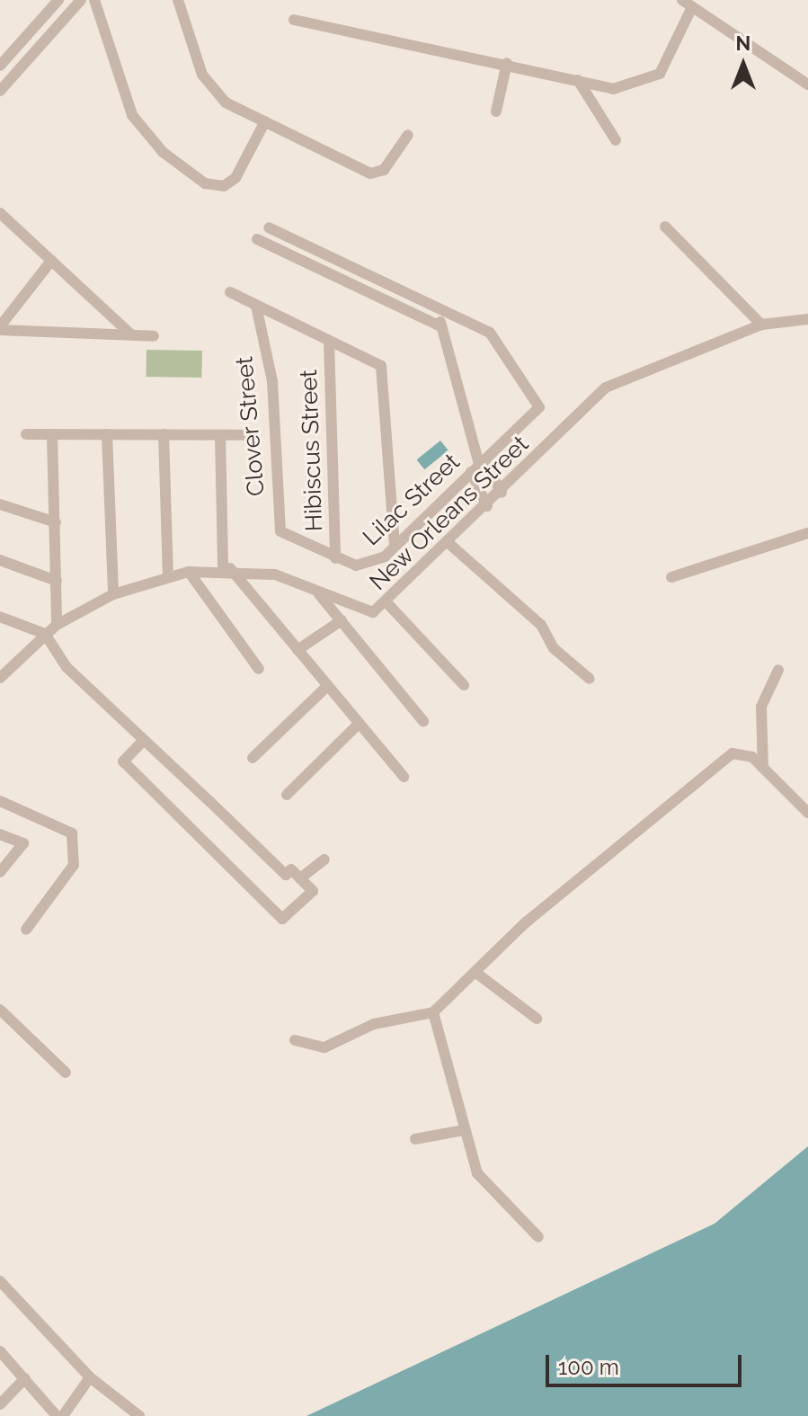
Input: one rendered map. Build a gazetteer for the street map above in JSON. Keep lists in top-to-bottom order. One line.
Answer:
{"streets":{"street":["Clover Street","Hibiscus Street","Lilac Street","New Orleans Street"]},"crossings":[["Clover Street","Lilac Street"],["Hibiscus Street","Lilac Street"]],"scale_bar":"100 m","north":"top"}
